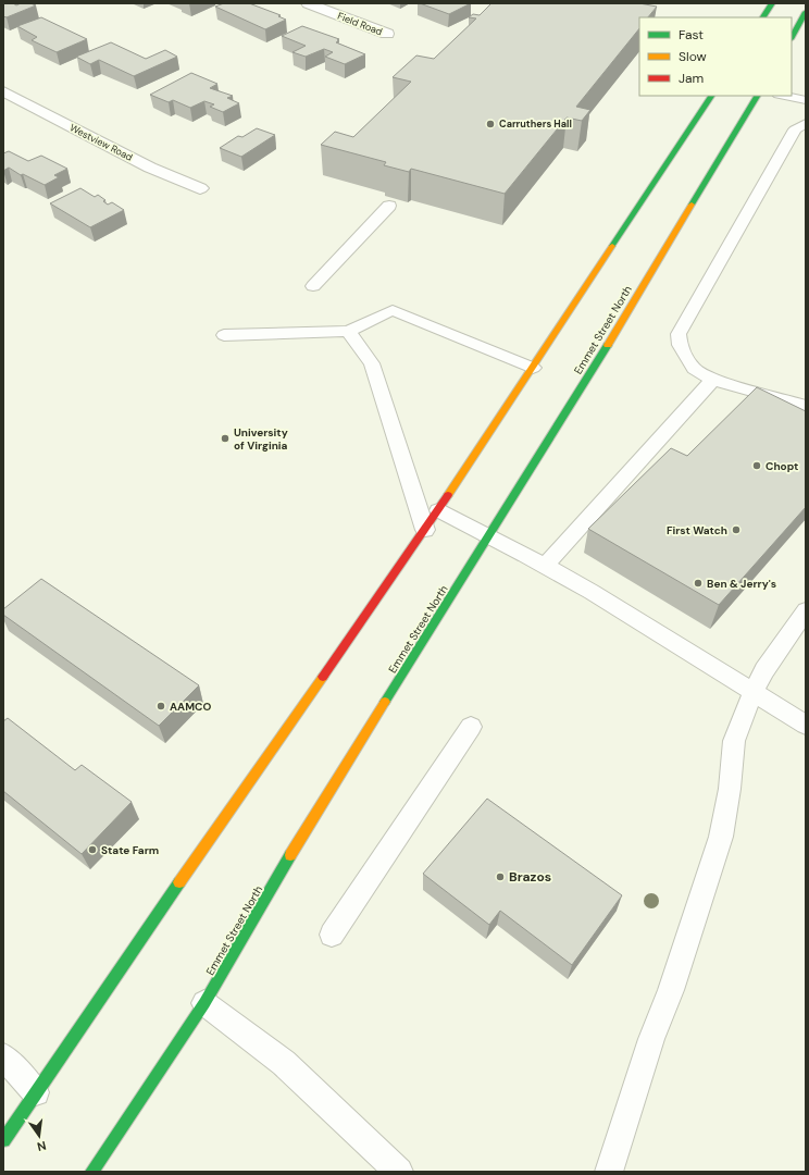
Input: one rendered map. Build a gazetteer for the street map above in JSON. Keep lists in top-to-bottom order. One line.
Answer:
{"streets":{"main road":["Emmet Street North"],"street":["Field Road","Westview Road"]},"places":["Carruthers Hall","University of Virginia","Chopt","First Watch","Ben & Jerry's","AAMCO","State Farm","Brazos"],"legend":["Fast","Slow","Jam"],"north":"bottom"}
